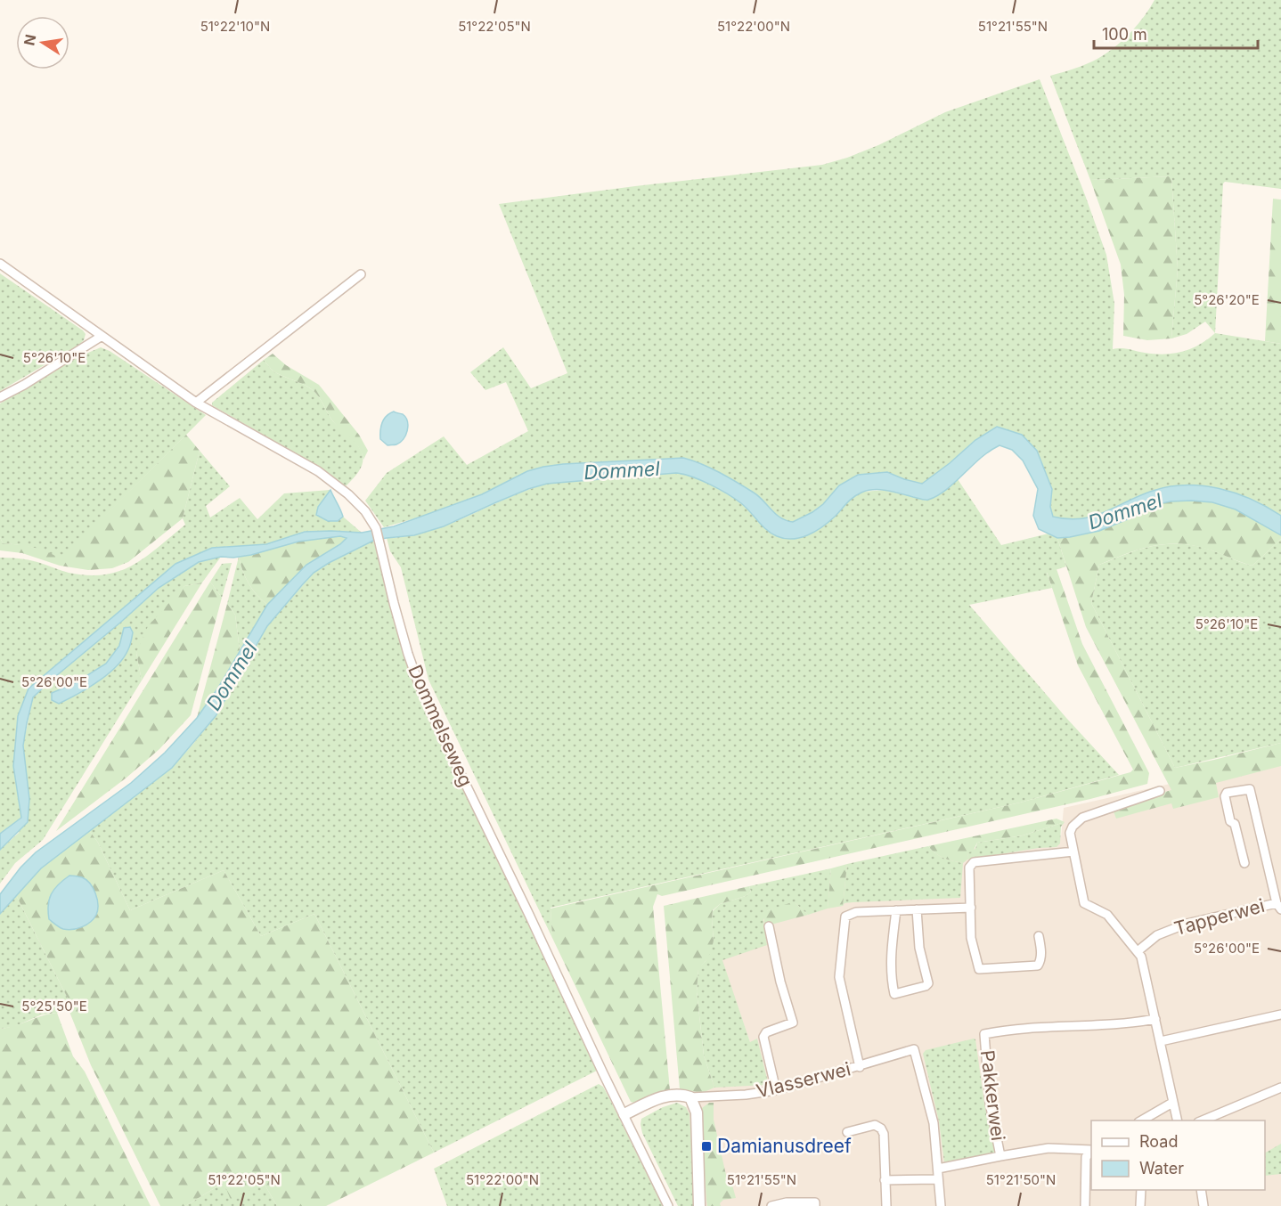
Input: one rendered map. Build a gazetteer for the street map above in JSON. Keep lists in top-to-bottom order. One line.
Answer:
{"streets":{"street":["Dommelseweg","Tapperwei","Vlasserwei","Pakkerwei"]},"water":["Dommel"],"places":{"transit":["Damianusdreef"]},"legend":["Road","Water"],"scale_bar":"100 m","north":"left","coordinates":["51°22'10\"N","51°22'05\"N","51°22'00\"N","51°21'55\"N","5°26'20\"E","5°26'10\"E","5°26'00\"E","5°25'50\"E","51°21'50\"N"]}
